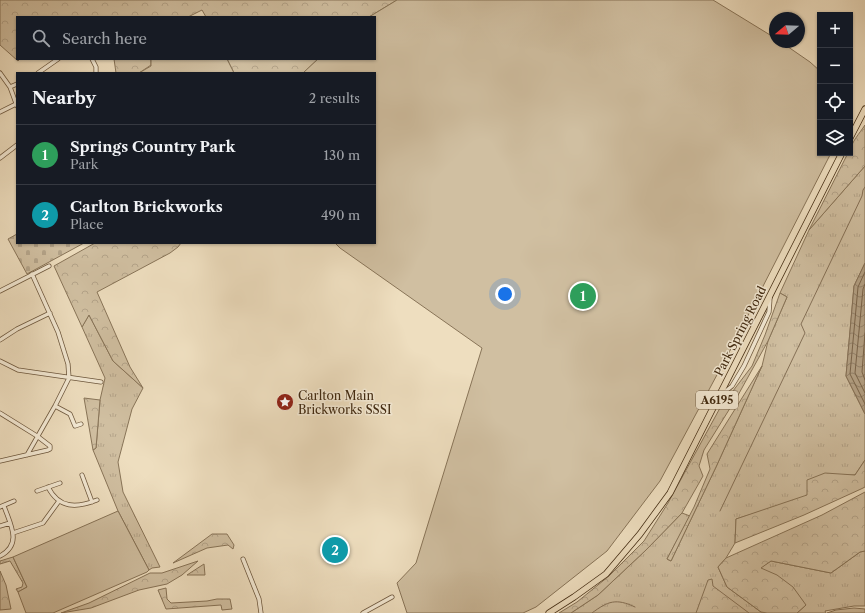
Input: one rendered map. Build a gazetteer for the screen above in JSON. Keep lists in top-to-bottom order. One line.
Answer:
{"streets":{"main road":["Park Spring Road","A6195"]},"places":{"place":["Carlton Main Brickworks SSSI"]},"north":"left","page":{"map_buttons":["+","−"],"search":"Search here","heading":["Nearby","2 results"],"list":[{"mark":"1","name":"Springs Country Park","note":"Park","value":"130 m"},{"mark":"2","name":"Carlton Brickworks","note":"Place","value":"490 m"}],"pins":["1","2"]}}
